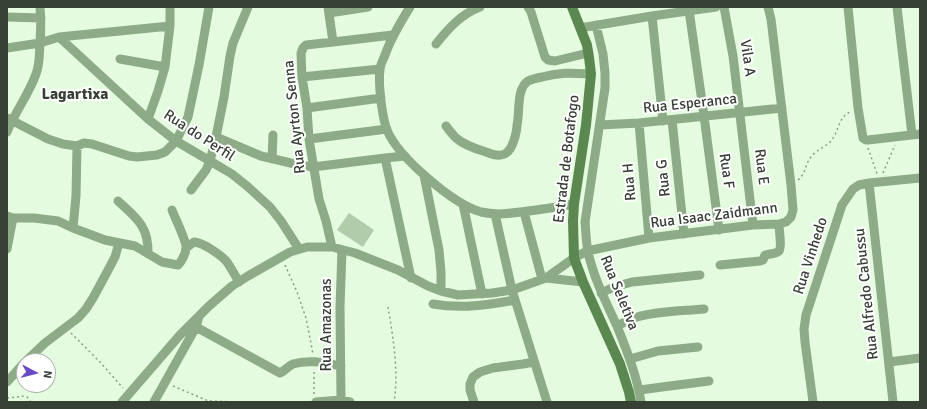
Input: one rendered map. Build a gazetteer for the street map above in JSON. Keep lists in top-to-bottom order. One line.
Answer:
{"streets":{"main road":["Estrada de Botafogo"],"street":["Vila A","Rua Esperanca","Rua Ayrton Senna","Rua do Perfil","Rua E","Rua F","Rua G","Rua H","Rua Isaac Zaidmann","Rua Vinhedo","Rua Seletiva","Rua Alfredo Cabussu","Rua Amazonas"]},"crossings":[["Vila A","Rua Esperanca"],["Vila A","Rua E"],["Rua Esperanca","Rua E"],["Rua Esperanca","Rua F"],["Rua Esperanca","Rua G"],["Rua Esperanca","Rua H"],["Rua Esperanca","Rua Isaac Zaidmann"],["Rua Esperanca","Rua Seletiva"],["Estrada de Botafogo","Rua Isaac Zaidmann"],["Rua E","Rua Isaac Zaidmann"],["Rua F","Rua Isaac Zaidmann"],["Rua G","Rua Isaac Zaidmann"],["Rua H","Rua Isaac Zaidmann"],["Rua Isaac Zaidmann","Rua Seletiva"],["Rua Vinhedo","Rua Alfredo Cabussu"]],"districts":["Lagartixa"],"north":"right"}
